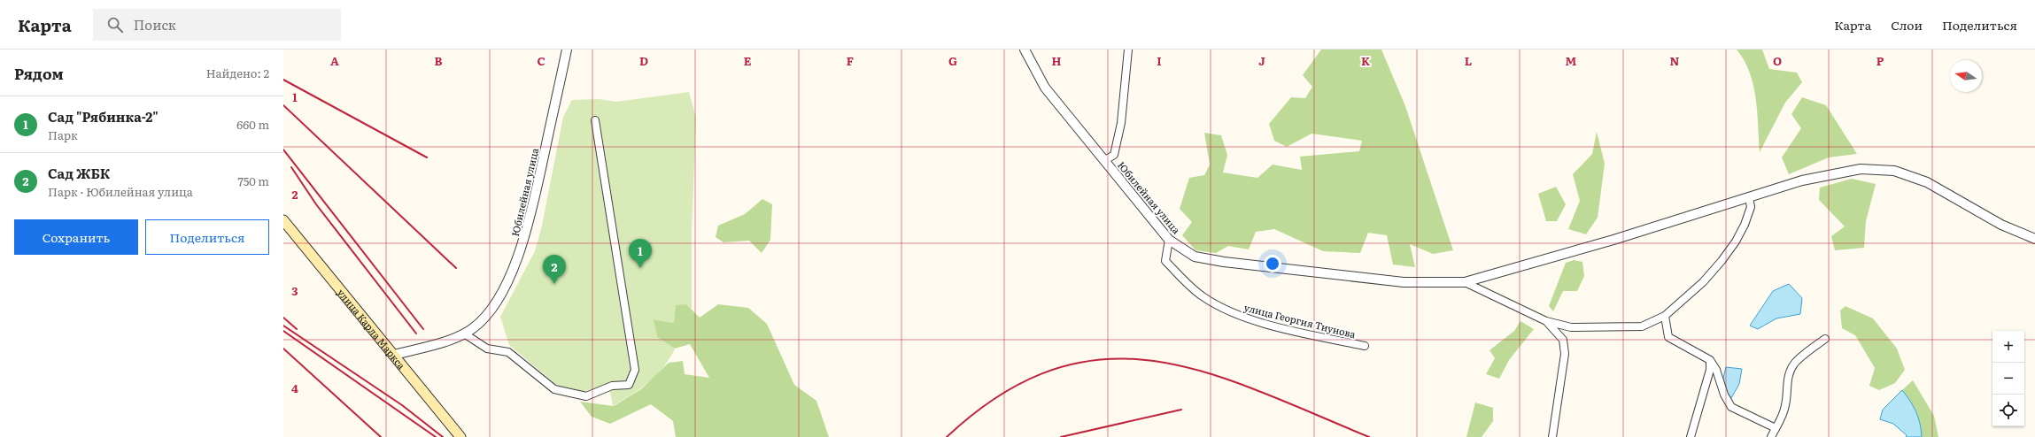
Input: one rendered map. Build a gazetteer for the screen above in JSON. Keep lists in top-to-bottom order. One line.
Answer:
{"streets":{"main road":["улица Карла Маркса"],"street":["Юбилейная улица","улица Георгия Тиунова"]},"crossings":[["Юбилейная улица","улица Георгия Тиунова"],["Юбилейная улица","улица Карла Маркса"]],"north":"left","page":{"header":"Карта","search":"Поиск","nav":["Карта","Слои","Поделиться"],"heading":["Рядом","Найдено: 2"],"list":[{"mark":"1","name":"Сад \"Рябинка-2\"","note":"Парк","value":"660 m"},{"mark":"2","name":"Сад ЖБК","note":"Парк · Юбилейная улица","value":"750 m"}],"buttons":["Сохранить","Поделиться"],"pins":["1","2"],"map_buttons":["+","−"]},"grid":{"columns":["A","B","C","D","E","F","G","H","I","J","K","L","M","N","O","P"],"rows":["1","2","3","4"]}}
